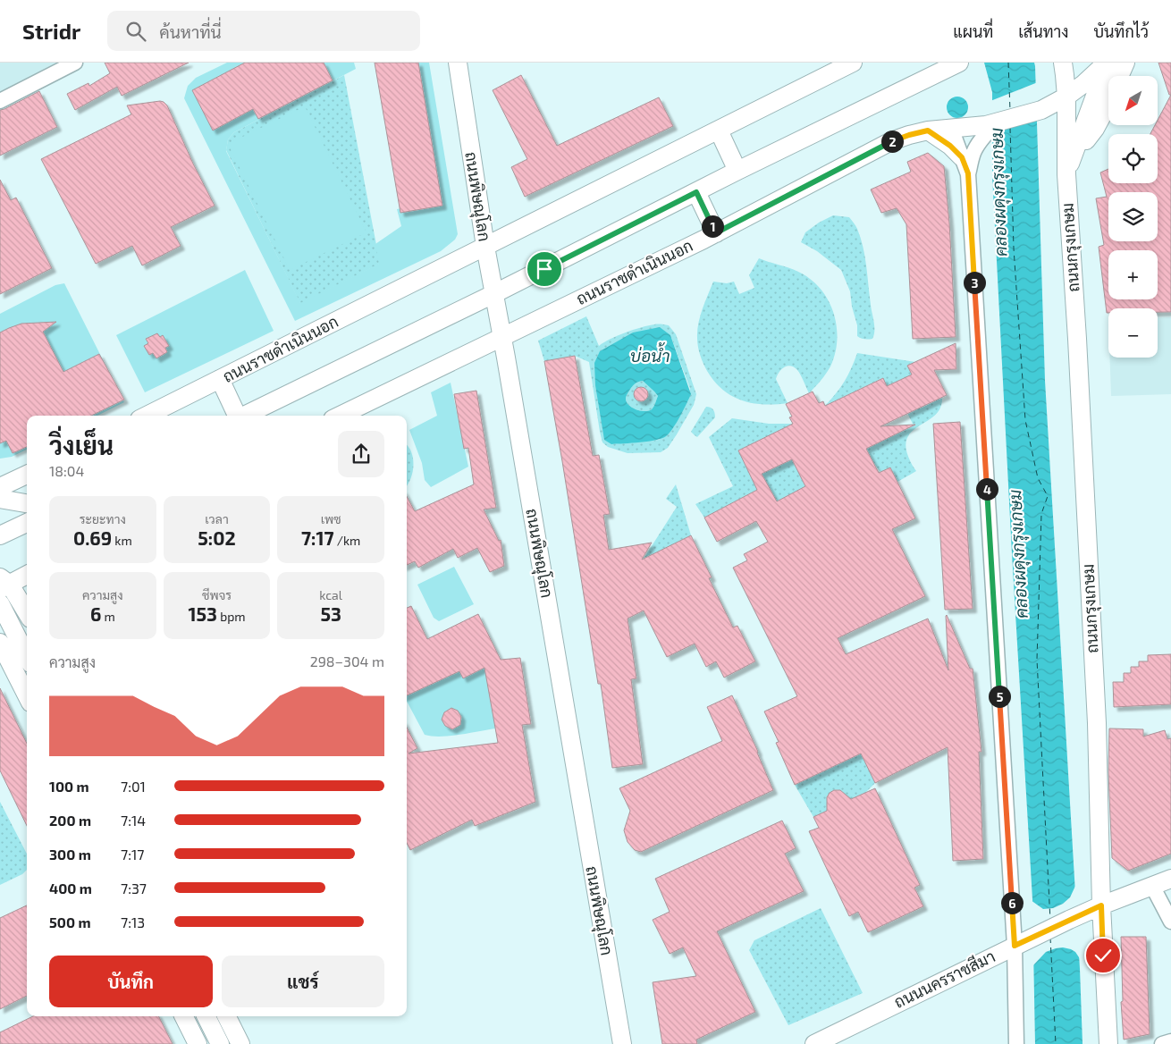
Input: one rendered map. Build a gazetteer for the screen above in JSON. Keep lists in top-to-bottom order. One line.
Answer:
{"streets":{"main road":["ถนนพิษณุโลก","ถนนกรุงเกษม","ถนนราชดำเนินนอก","ถนนนครราชสีมา"]},"crossings":[["ถนนพิษณุโลก","ถนนราชดำเนินนอก"],["ถนนกรุงเกษม","ถนนราชดำเนินนอก"],["ถนนกรุงเกษม","ถนนนครราชสีมา"]],"water":["คลองผดุงกรุงเกษม","บ่อน้ำ"],"north":"bottom left","page":{"header":"Stridr","search":"ค้นหาที่นี่","nav":["แผนที่","เส้นทาง","บันทึกไว้"],"map_buttons":["+","−"],"pins":["2","1","3","4","5","6"],"heading":["วิ่งเย็น","18:04"],"stats":[["ระยะทาง","0.69 km"],["เวลา","5:02"],["เพซ","7:17 /km"],["ความสูง","6 m"],["ชีพจร","153 bpm"],["kcal","53"]],"chart":["ความสูง","298–304 m"],"list":[{"name":"100 m","note":"7:01"},{"name":"200 m","note":"7:14"},{"name":"300 m","note":"7:17"},{"name":"400 m","note":"7:37"},{"name":"500 m","note":"7:13"}],"buttons":["บันทึก","แชร์"]}}
